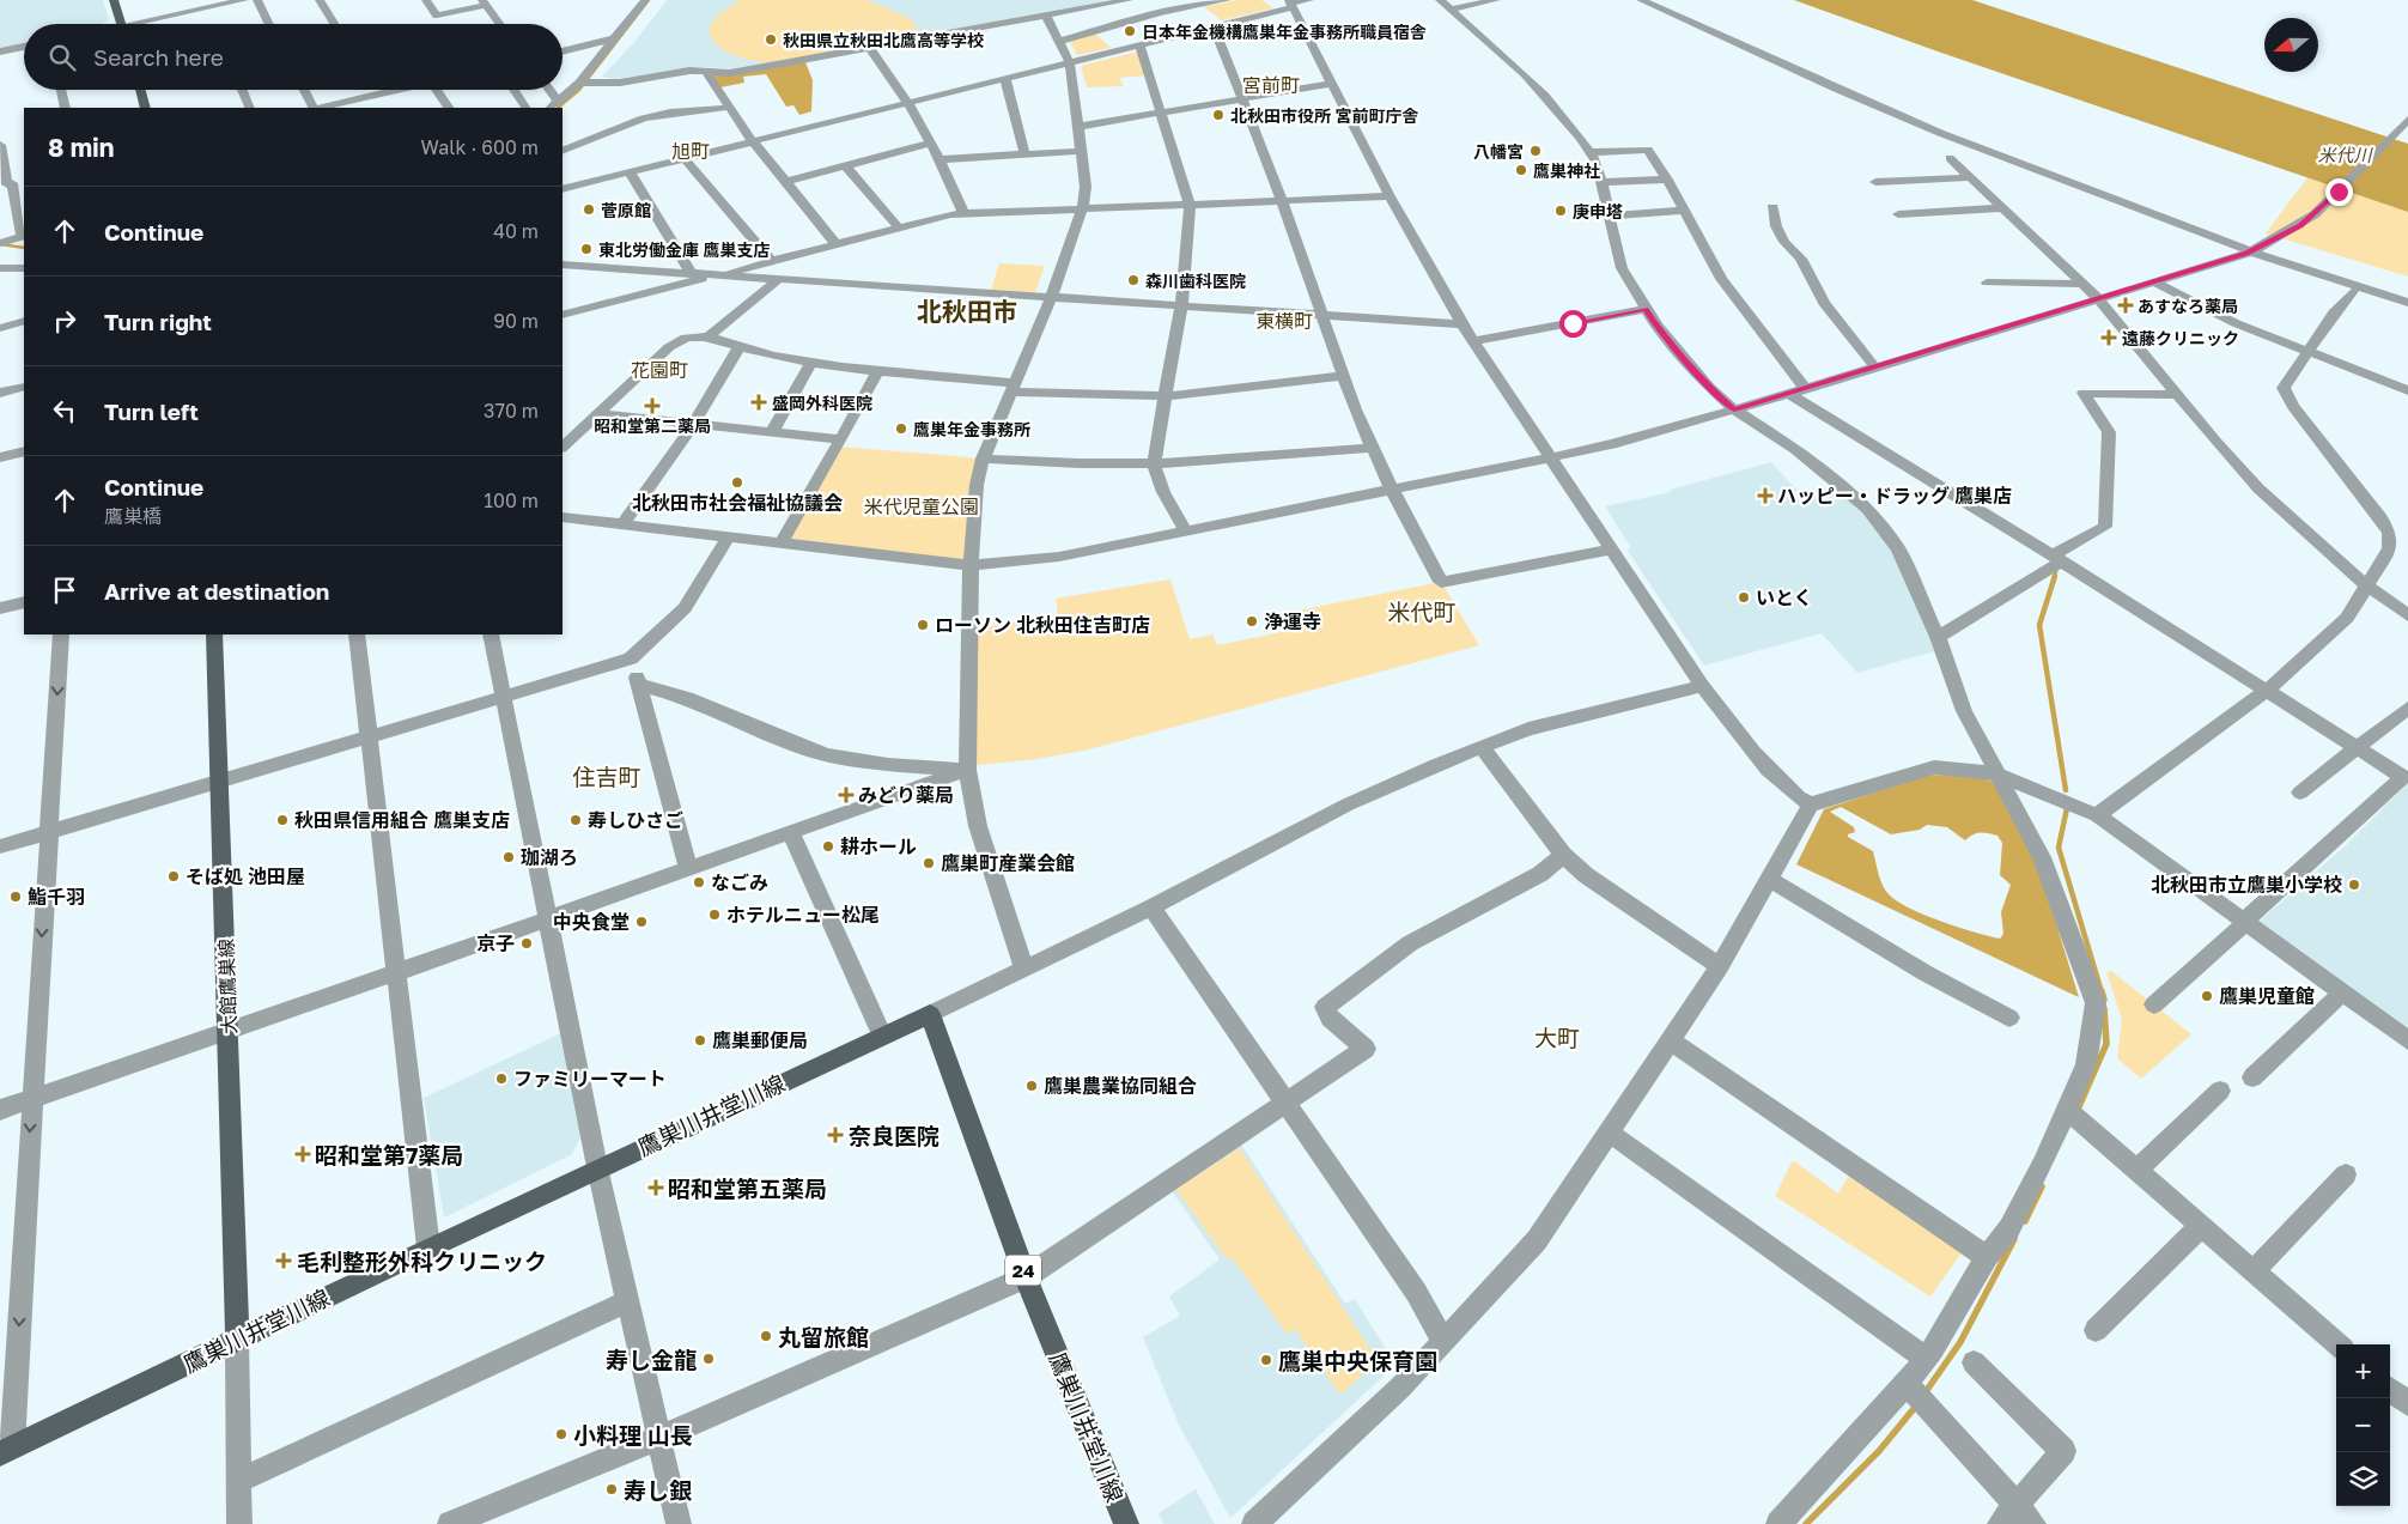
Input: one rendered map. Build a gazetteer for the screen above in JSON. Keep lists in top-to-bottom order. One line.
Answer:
{"streets":{"main road":["大館鷹巣線","鷹巣川井堂川線","24"]},"crossings":[["大館鷹巣線","鷹巣川井堂川線"]],"districts":["宮前町","旭町","北秋田市","東横町","花園町","米代町","住吉町","大町"],"water":["米代川"],"parks":["米代児童公園"],"places":{"other":["日本年金機構鷹巣年金事務所職員宿舎","秋田県立秋田北鷹高等学校","北秋田市役所 宮前町庁舎","八幡宮","鷹巣神社","菅原館","庚申塔","東北労働金庫 鷹巣支店","森川歯科医院","鷹巣年金事務所","北秋田市社会福祉協議会","いとく","浄運寺","ローソン 北秋田住吉町店","秋田県信用組合 鷹巣支店","寿しひさご","耕ホール","珈湖ろ","鷹巣町産業会館","そば処 池田屋","なごみ","北秋田市立鷹巣小学校","鮨千羽","ホテルニュー松尾","中央食堂","京子","鷹巣児童館","鷹巣郵便局","ファミリーマート","鷹巣農業協同組合","丸留旅館","寿し金龍","鷹巣中央保育園","小料理 山長","寿し銀"],"health":["あすなろ薬局","遠藤クリニック","盛岡外科医院","昭和堂第二薬局","ハッピー・ドラッグ 鷹巣店","みどり薬局","奈良医院","昭和堂第7薬局","昭和堂第五薬局","毛利整形外科クリニック"]},"north":"left","page":{"search":"Search here","heading":["8 min","Walk · 600 m"],"list":[["Continue","40 m"],["Turn right","90 m"],["Turn left","370 m"],["Continue","鷹巣橋","100 m"],"Arrive at destination"],"map_buttons":["+","−"]}}
